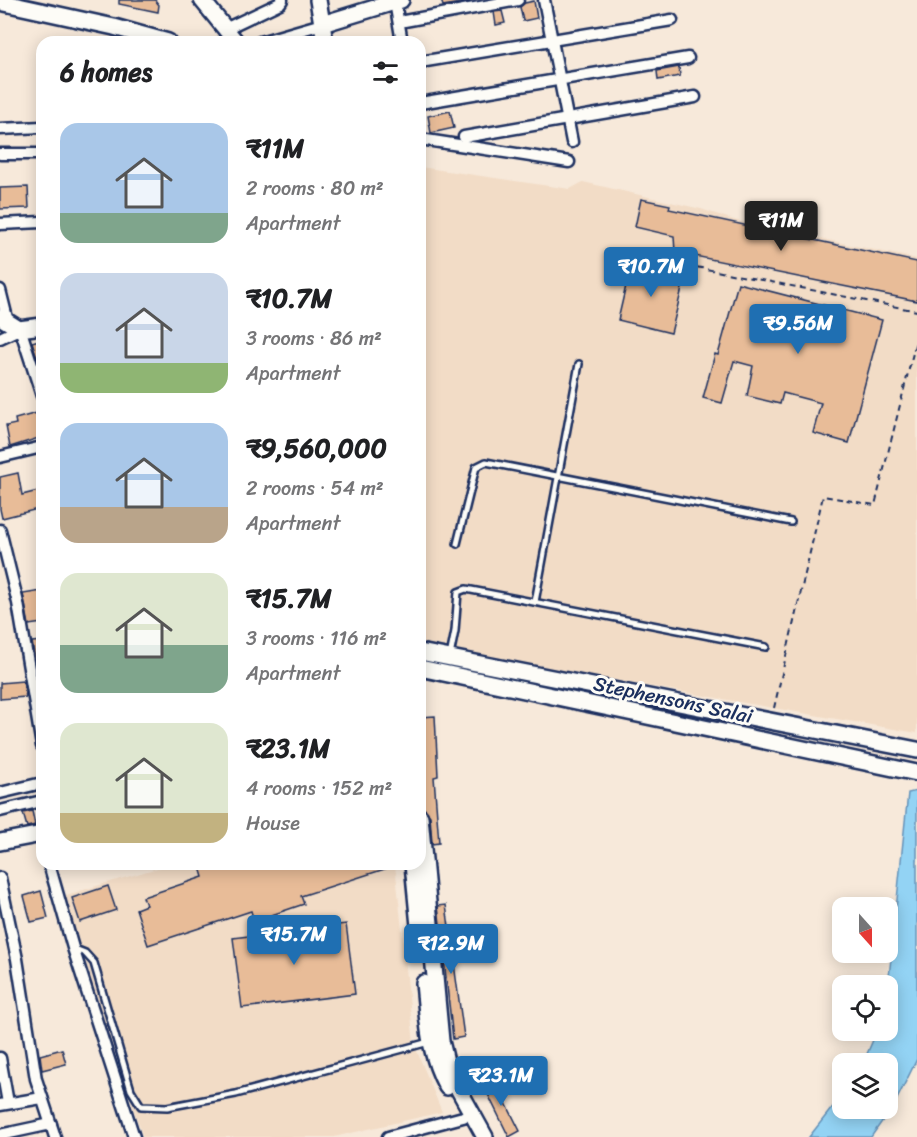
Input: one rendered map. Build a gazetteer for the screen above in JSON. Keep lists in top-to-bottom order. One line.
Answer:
{"streets":{"main road":["Stephensons Salai"]},"north":"bottom","page":{"heading":"6 homes","list":[{"name":"₹11M","note":"2 rooms · 80 m² · Apartment"},{"name":"₹10.7M","note":"3 rooms · 86 m² · Apartment"},{"name":"₹9,560,000","note":"2 rooms · 54 m² · Apartment"},{"name":"₹15.7M","note":"3 rooms · 116 m² · Apartment"},{"name":"₹23.1M","note":"4 rooms · 152 m² · House"}],"price":["₹11M","₹10.7M","₹9.56M","₹15.7M","₹12.9M","₹23.1M"]}}
